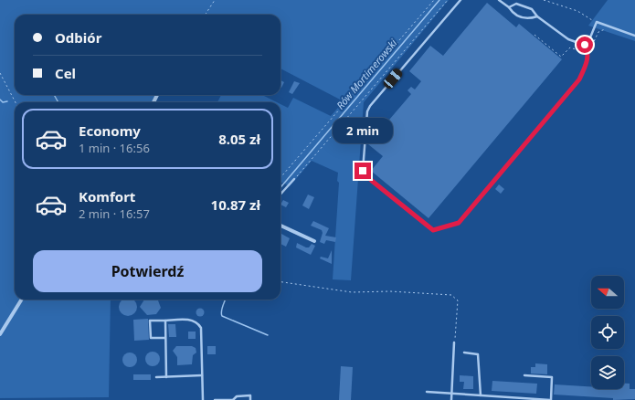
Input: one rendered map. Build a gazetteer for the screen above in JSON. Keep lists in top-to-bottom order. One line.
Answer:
{"water":["Rów Mortimerowski"],"north":"left","page":{"banner":["Odbiór","Cel"],"list":[{"name":"Economy","note":"1 min · 16:56","value":"8.05 zł"},{"name":"Komfort","note":"2 min · 16:57","value":"10.87 zł"}],"bubble":"2 min","buttons":"Potwierdź"}}
